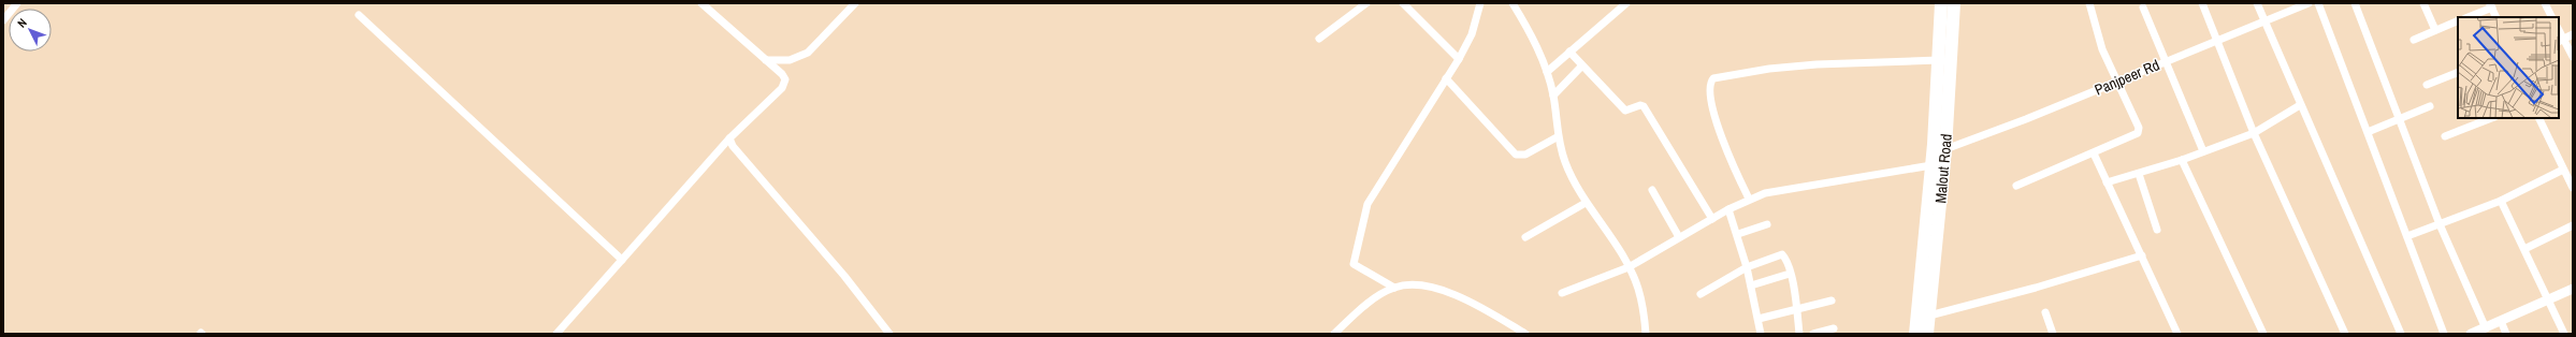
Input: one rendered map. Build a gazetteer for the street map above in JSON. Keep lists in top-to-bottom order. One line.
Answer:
{"streets":{"highway":["Malout Road"],"street":["Panjpeer Rd"]},"crossings":[["Panjpeer Rd","Malout Road"]],"north":"top left"}
